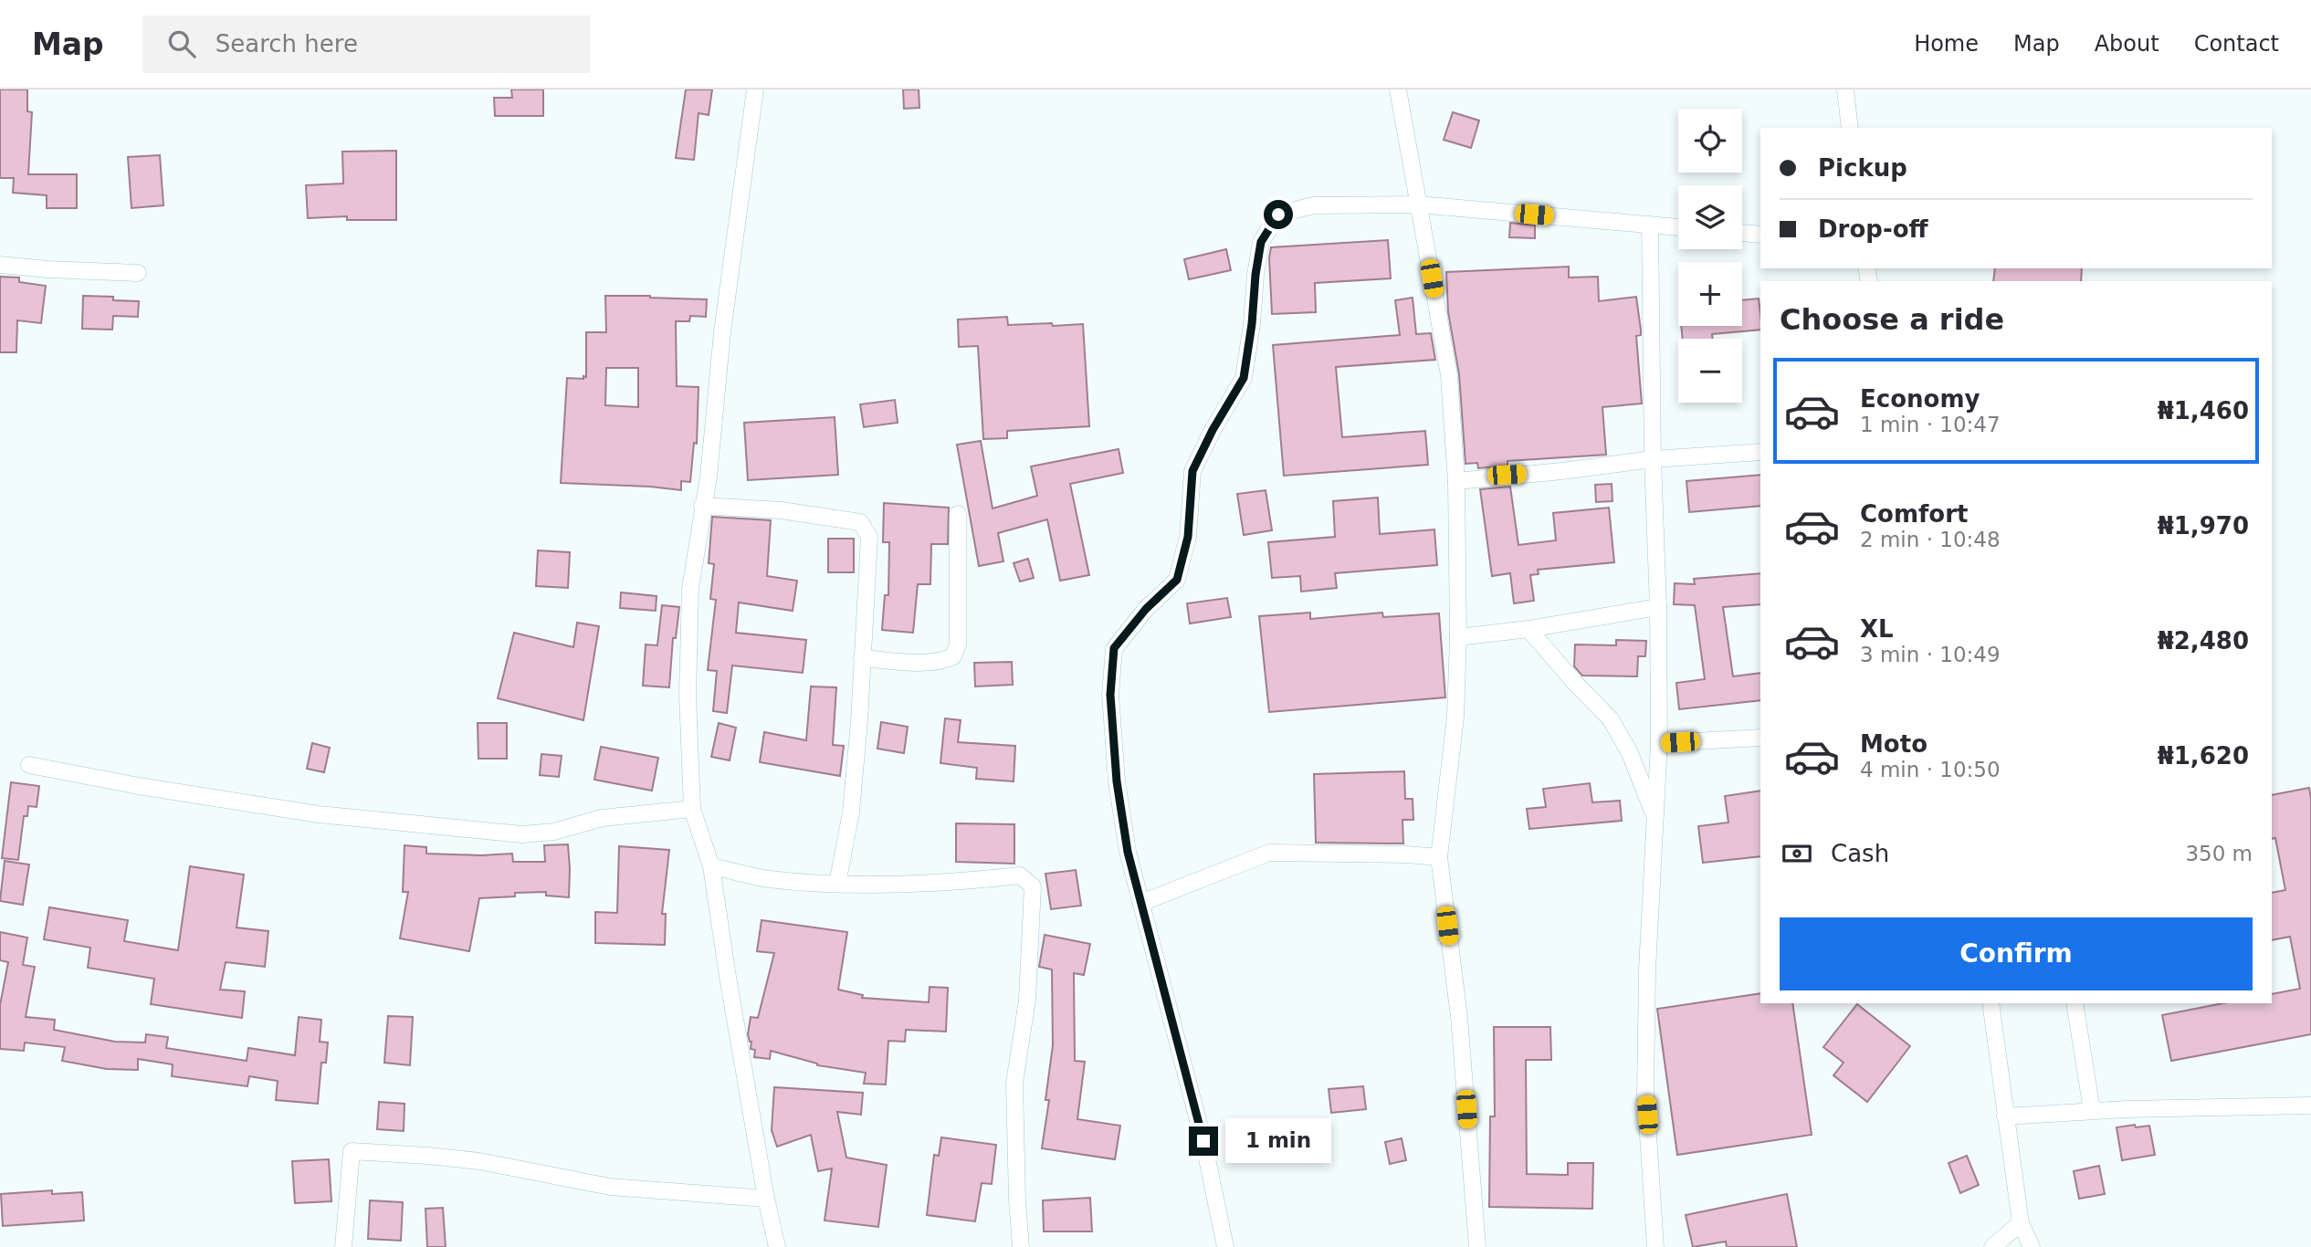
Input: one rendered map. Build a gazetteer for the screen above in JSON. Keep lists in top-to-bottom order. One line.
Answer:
{"page":{"header":"Map","search":"Search here","nav":["Home","Map","About","Contact"],"map_buttons":["+","−"],"banner":["Pickup","Drop-off"],"heading":"Choose a ride","list":[{"name":"Economy","note":"1 min · 10:47","value":"₦1,460"},{"name":"Comfort","note":"2 min · 10:48","value":"₦1,970"},{"name":"XL","note":"3 min · 10:49","value":"₦2,480"},{"name":"Moto","note":"4 min · 10:50","value":"₦1,620"}],"pay":["Cash","350 m"],"buttons":"Confirm","bubble":"1 min"}}
